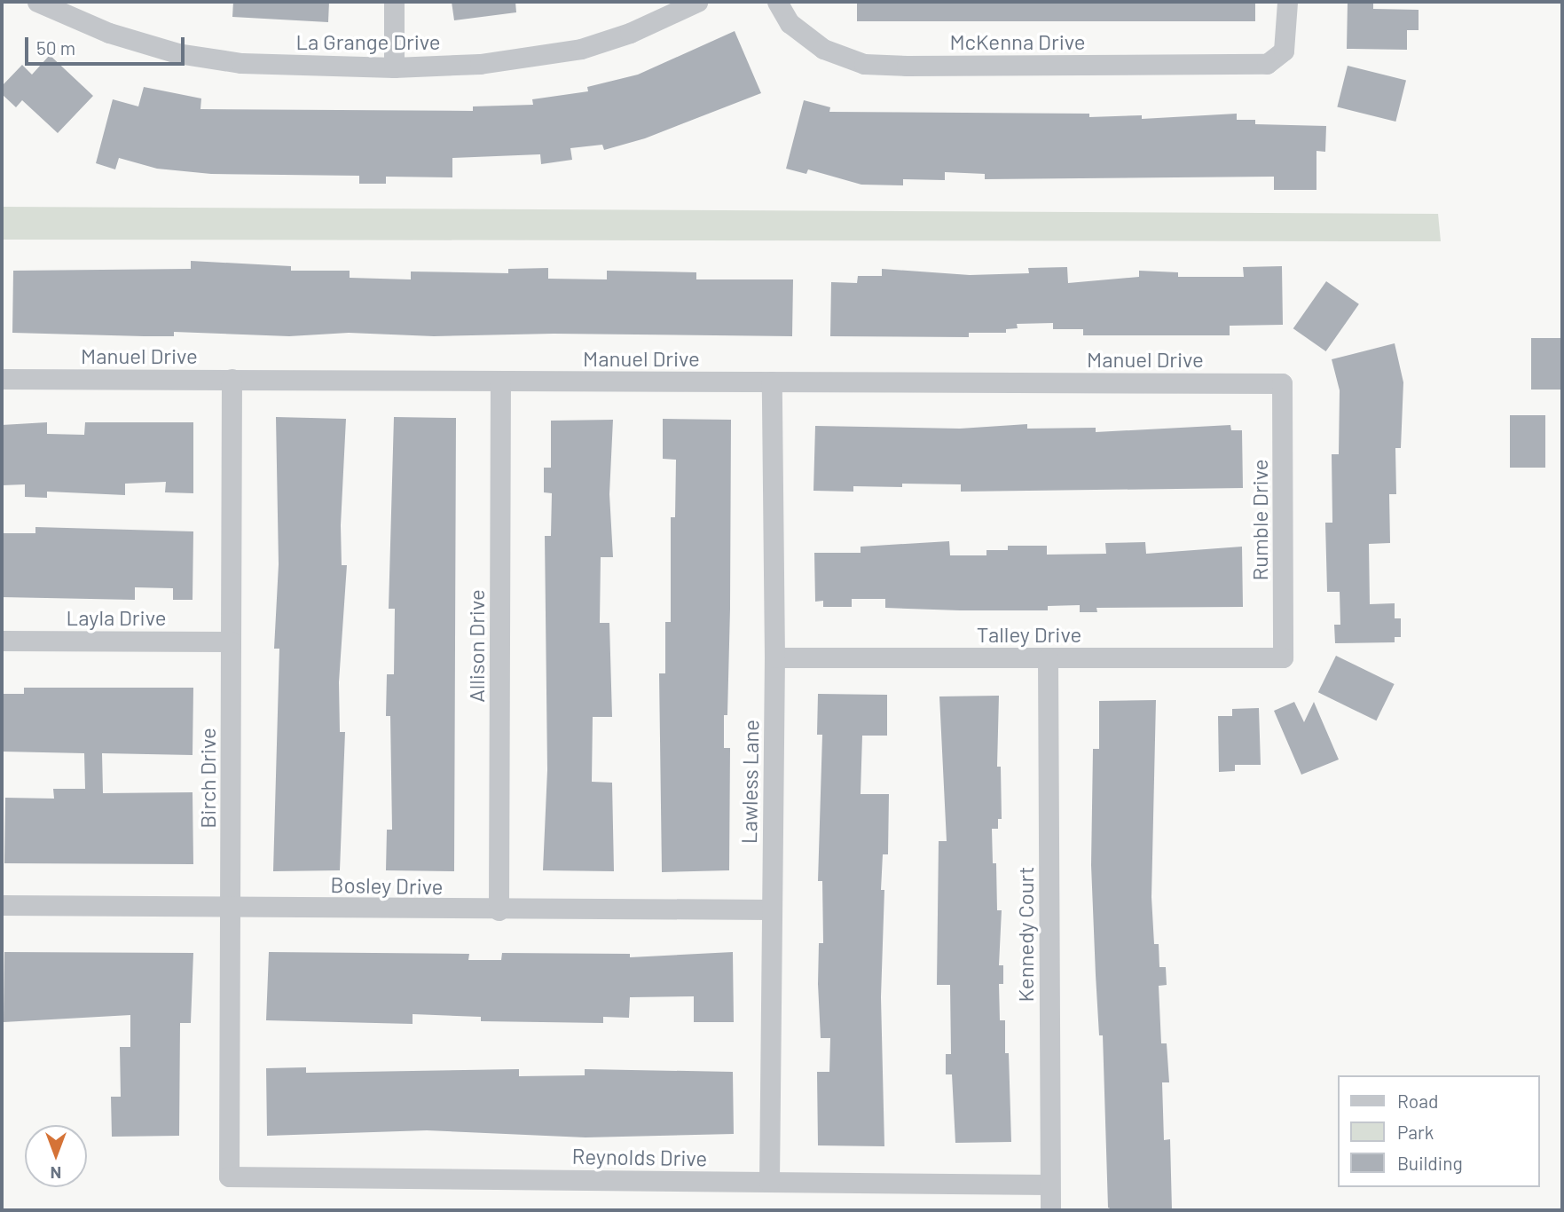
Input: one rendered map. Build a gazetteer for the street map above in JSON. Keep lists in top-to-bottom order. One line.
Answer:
{"streets":{"street":["La Grange Drive","McKenna Drive","Manuel Drive","Rumble Drive","Layla Drive","Talley Drive","Allison Drive","Birch Drive","Lawless Lane","Bosley Drive","Kennedy Court","Reynolds Drive"]},"crossings":[["Manuel Drive","Rumble Drive"],["Manuel Drive","Allison Drive"],["Manuel Drive","Birch Drive"],["Manuel Drive","Lawless Lane"],["Rumble Drive","Talley Drive"],["Layla Drive","Birch Drive"],["Talley Drive","Lawless Lane"],["Talley Drive","Kennedy Court"],["Allison Drive","Bosley Drive"],["Birch Drive","Bosley Drive"],["Birch Drive","Reynolds Drive"],["Lawless Lane","Bosley Drive"],["Lawless Lane","Reynolds Drive"],["Kennedy Court","Reynolds Drive"]],"legend":["Road","Park","Building"],"scale_bar":"50 m","north":"bottom"}
